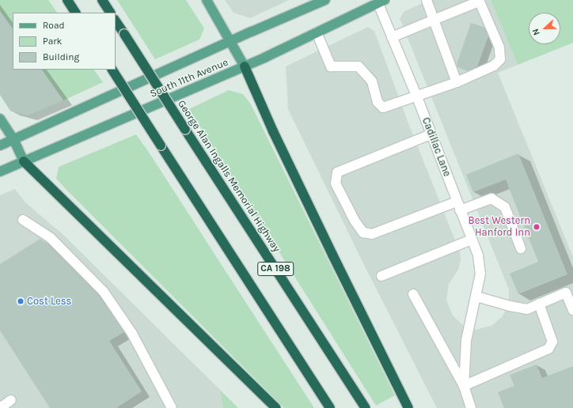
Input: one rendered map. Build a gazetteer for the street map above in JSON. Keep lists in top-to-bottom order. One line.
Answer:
{"streets":{"highway":["George Alan Ingalls Memorial Highway","CA 198"],"main road":["South 11th Avenue"],"street":["Cadillac Lane"]},"crossings":[["South 11th Avenue","Cadillac Lane"]],"places":["Best Western Hanford Inn","Cost Less"],"legend":["Road","Park","Building"],"north":"left"}
